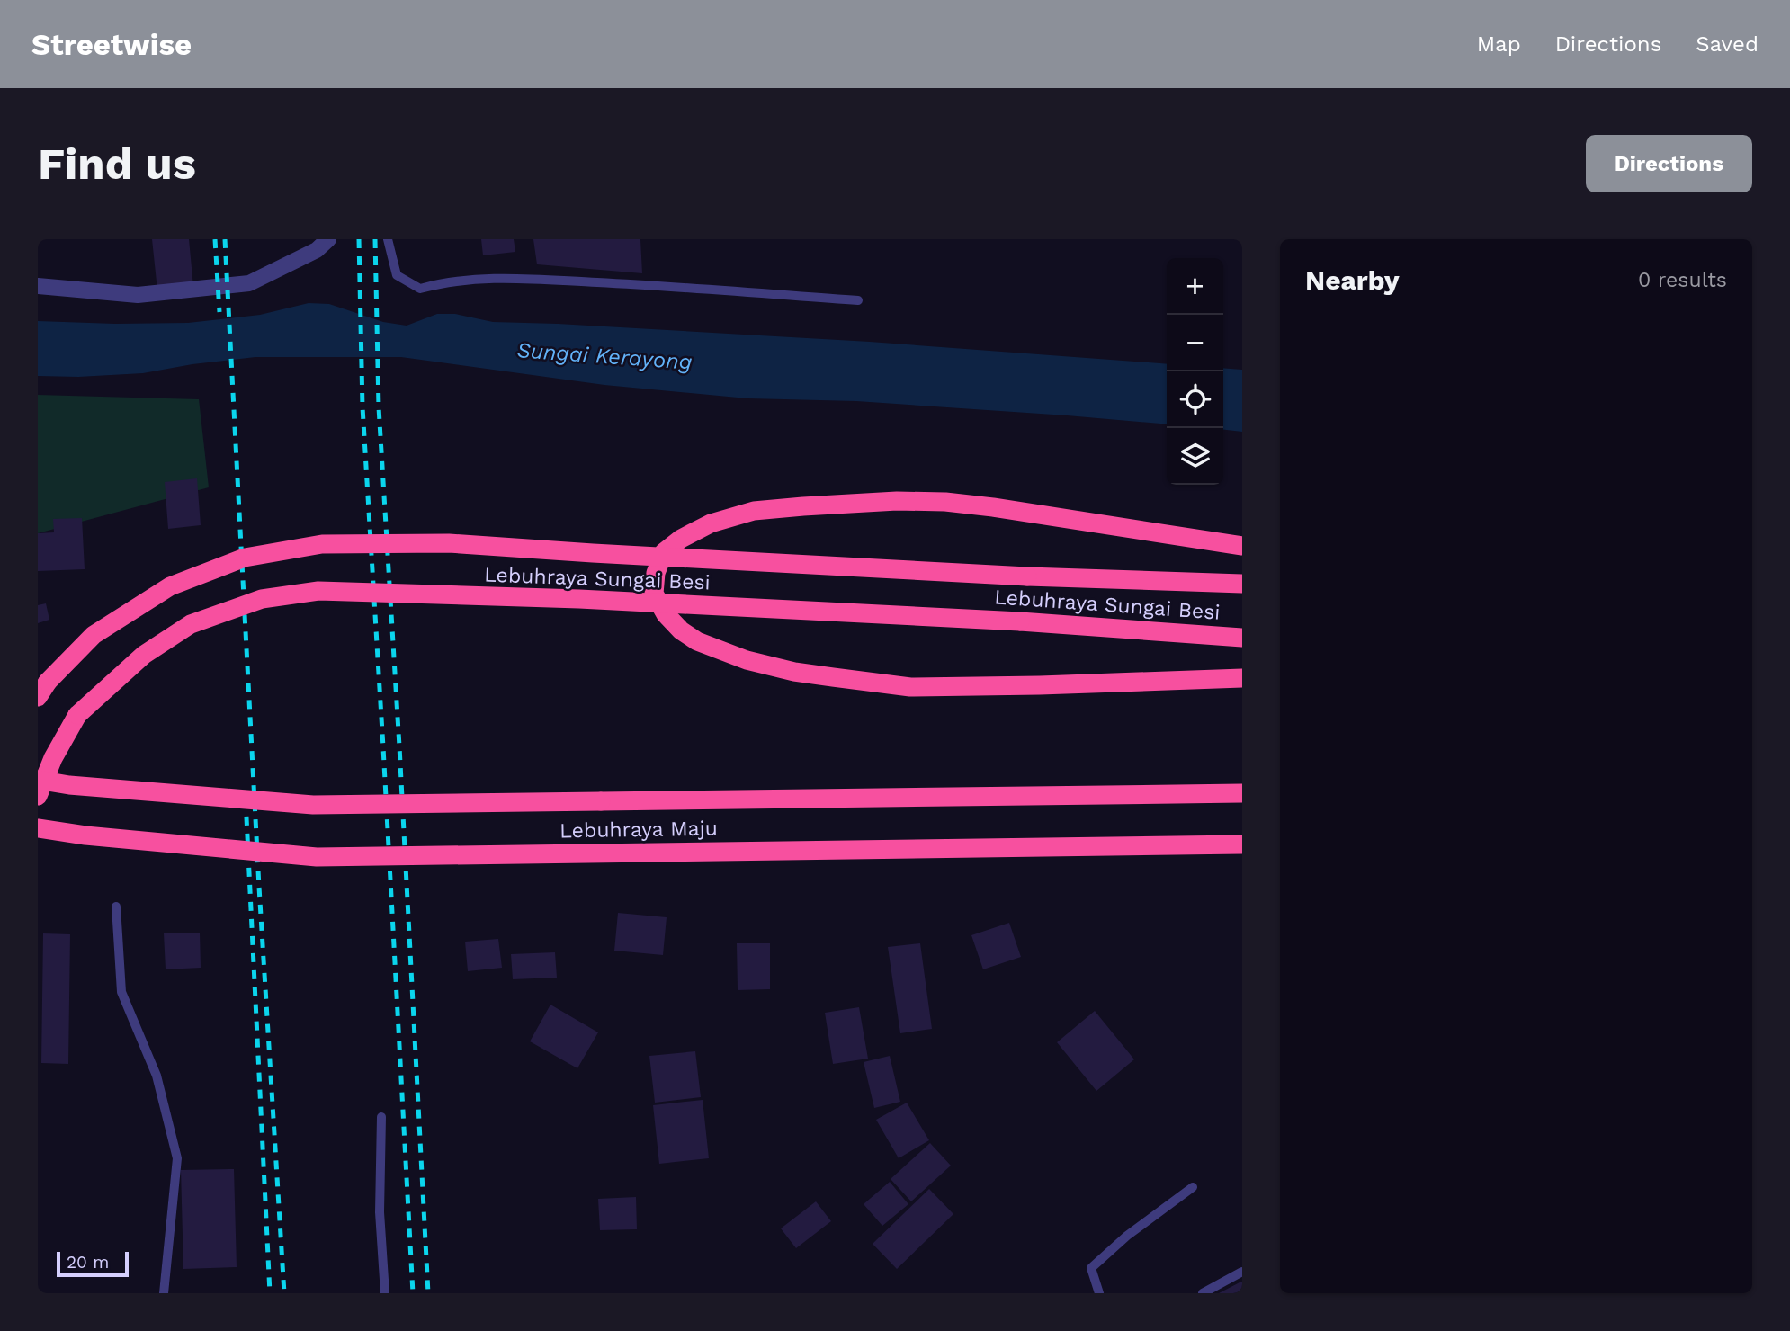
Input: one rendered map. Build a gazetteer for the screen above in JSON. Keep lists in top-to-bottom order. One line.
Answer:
{"streets":{"highway":["Lebuhraya Sungai Besi","Lebuhraya Maju"]},"water":["Sungai Kerayong"],"scale_bar":"20 m","page":{"header":"Streetwise","nav":["Map","Directions","Saved"],"buttons":"Directions","title":"Find us","heading":["Nearby","0 results"],"map_buttons":["+","−"],"scale":"20 m"}}
